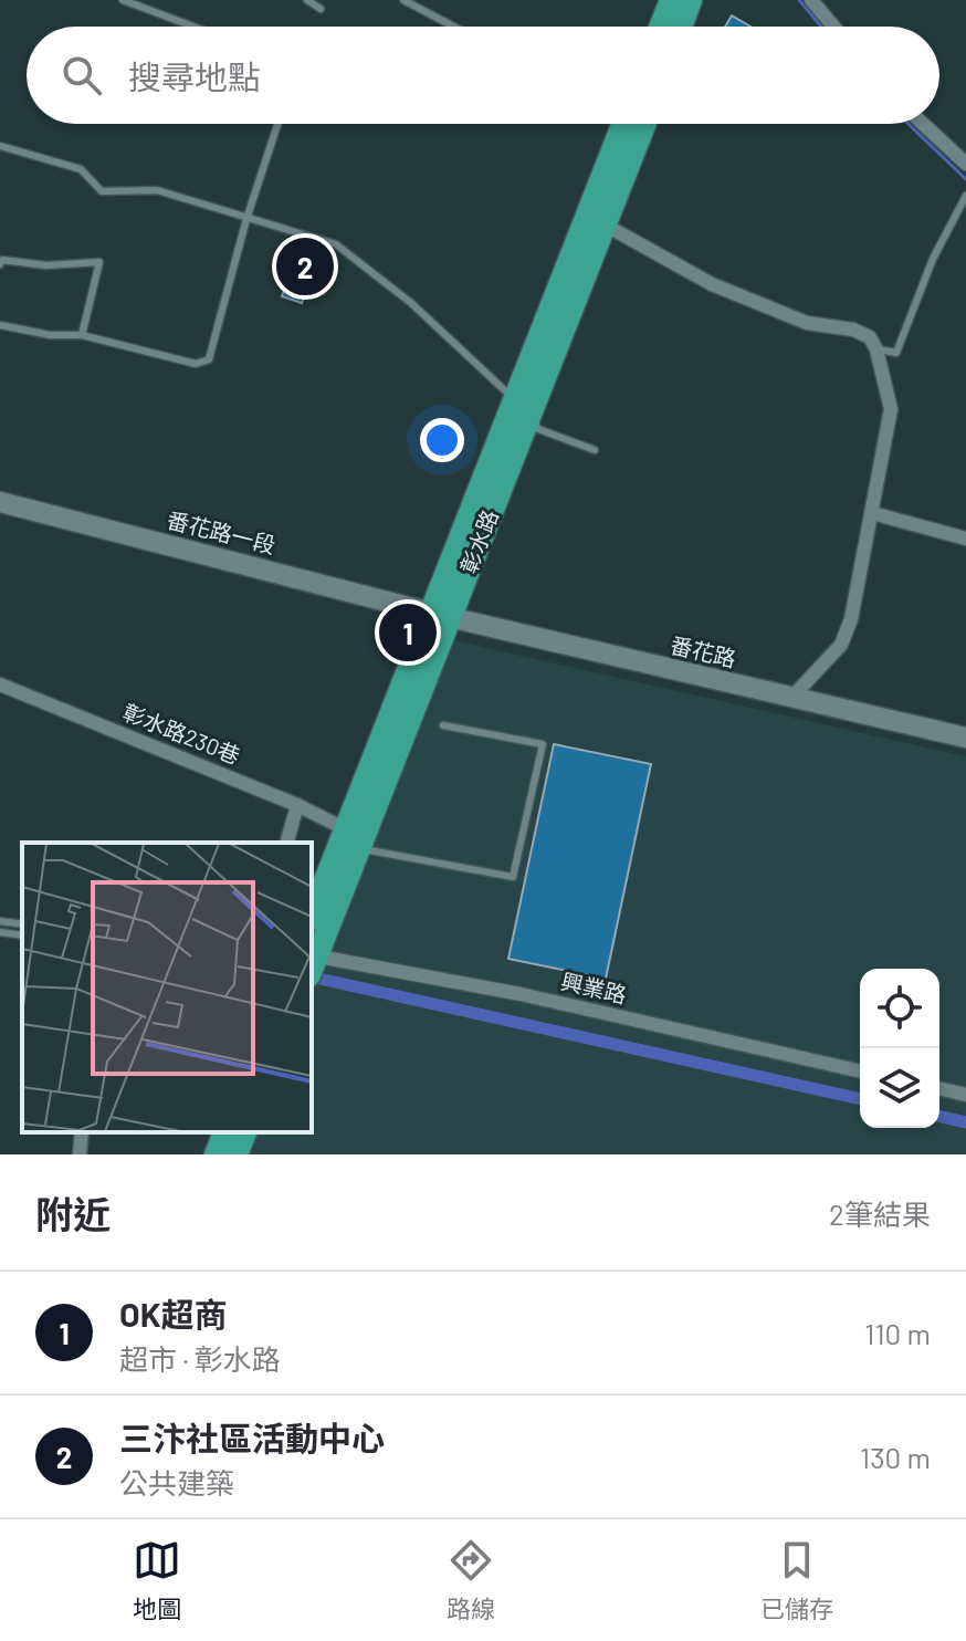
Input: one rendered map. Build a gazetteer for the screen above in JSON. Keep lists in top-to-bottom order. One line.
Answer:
{"streets":{"main road":["番花路一段","彰水路","番花路"],"street":["彰水路230巷","興業路"]},"crossings":[["番花路一段","彰水路"],["番花路一段","番花路"],["彰水路","番花路"],["彰水路","彰水路230巷"],["彰水路","興業路"]],"page":{"search":"搜尋地點","pins":["2","1"],"heading":["附近","2筆結果"],"list":[{"mark":"1","name":"OK超商","note":"超市 · 彰水路","value":"110 m"},{"mark":"2","name":"三汴社區活動中心","note":"公共建築","value":"130 m"}],"nav":["地圖","路線","已儲存"]}}
